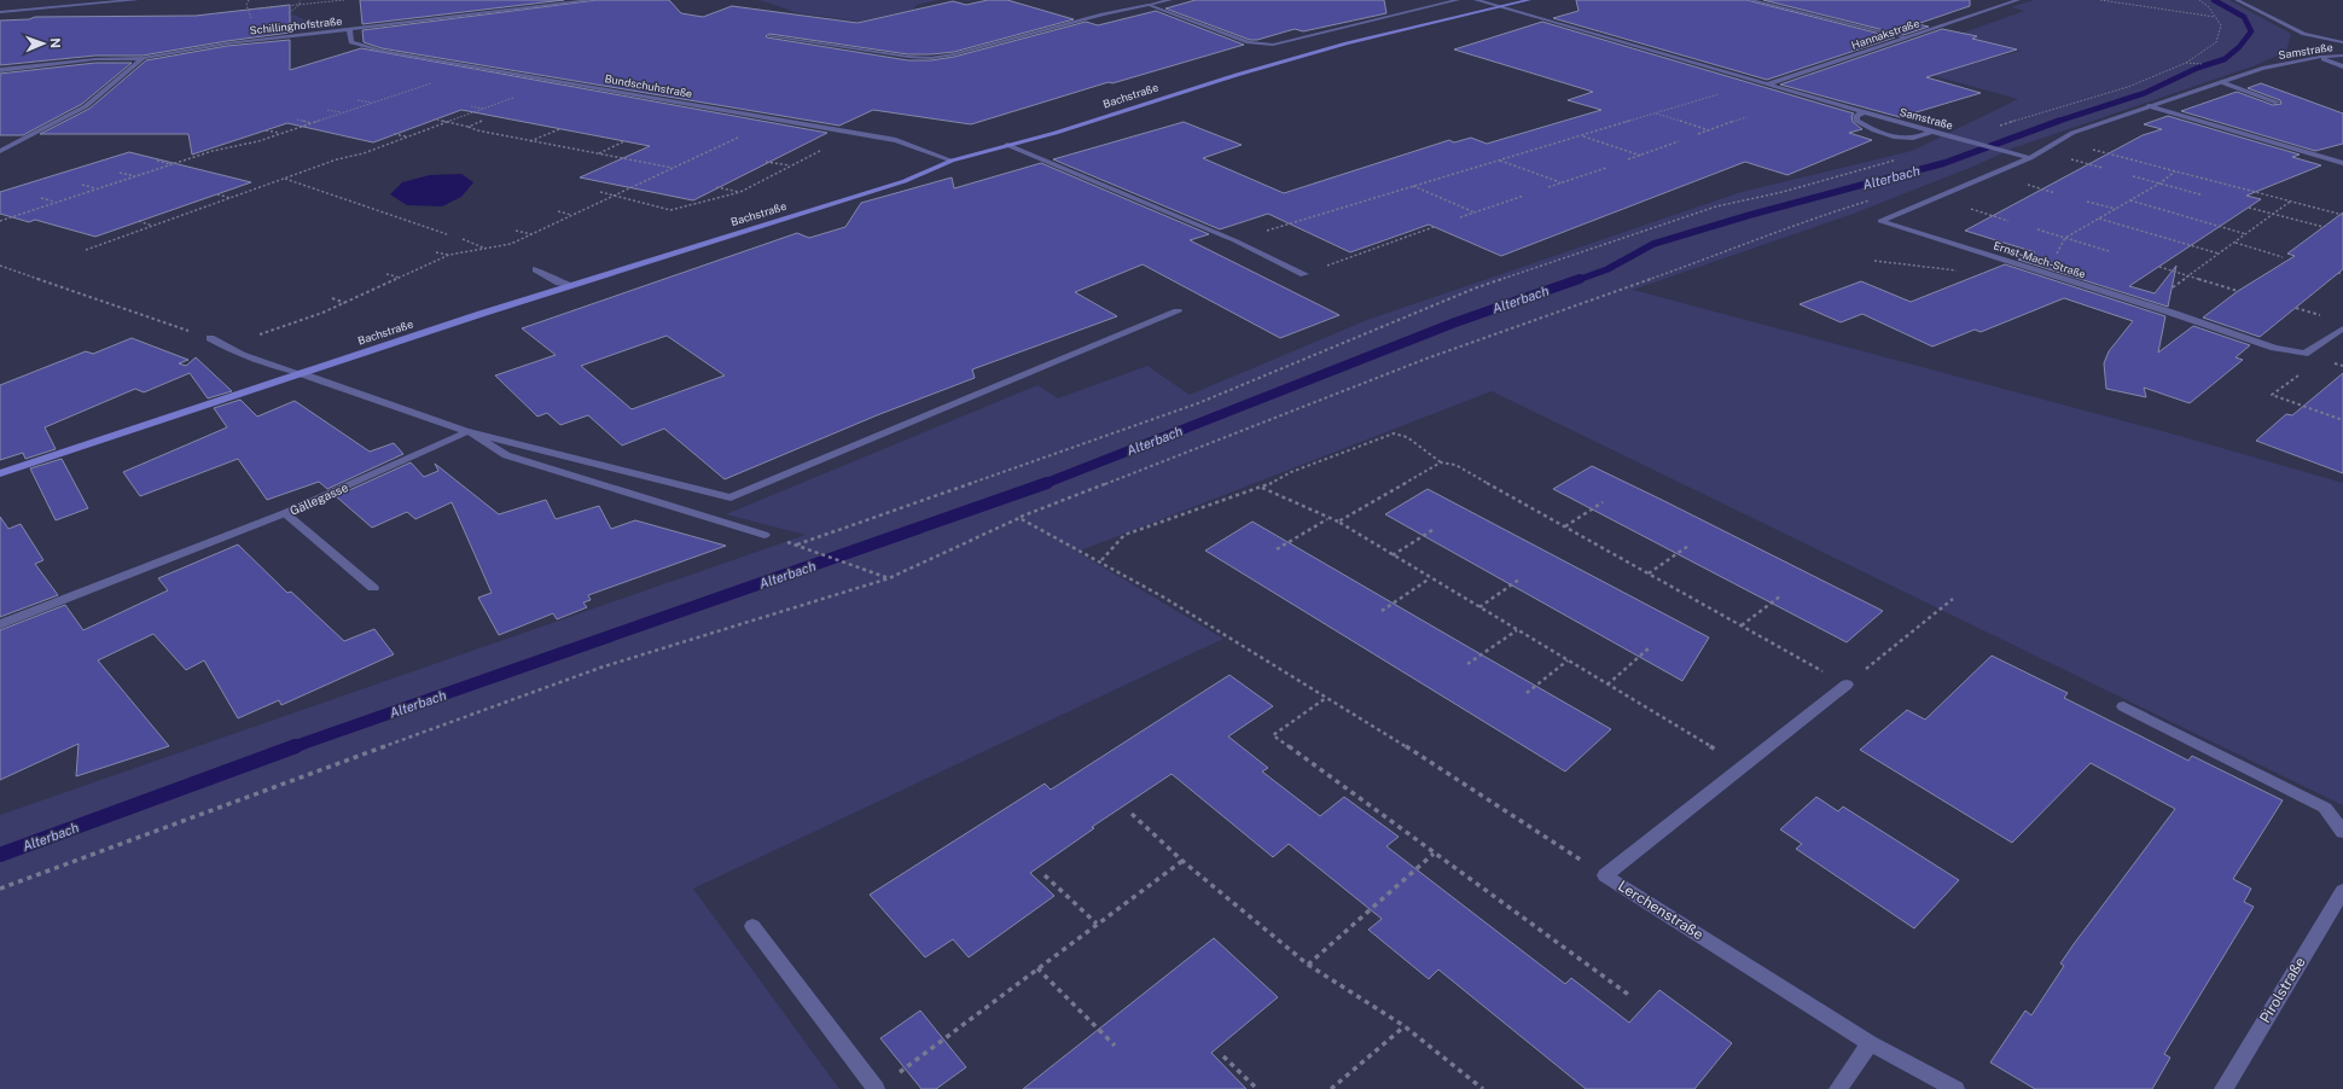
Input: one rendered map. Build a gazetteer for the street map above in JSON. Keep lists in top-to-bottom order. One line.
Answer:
{"streets":{"street":["Schillinghofstraße","Hannakstraße","Samstraße","Bundschuhstraße","Bachstraße","Ernst-Mach-Straße","Gällegasse","Lerchenstraße","Pirolstraße"]},"crossings":[["Schillinghofstraße","Bundschuhstraße"],["Hannakstraße","Samstraße"],["Samstraße","Bachstraße"],["Samstraße","Ernst-Mach-Straße"],["Bundschuhstraße","Bachstraße"]],"water":["Alterbach"],"north":"right"}
